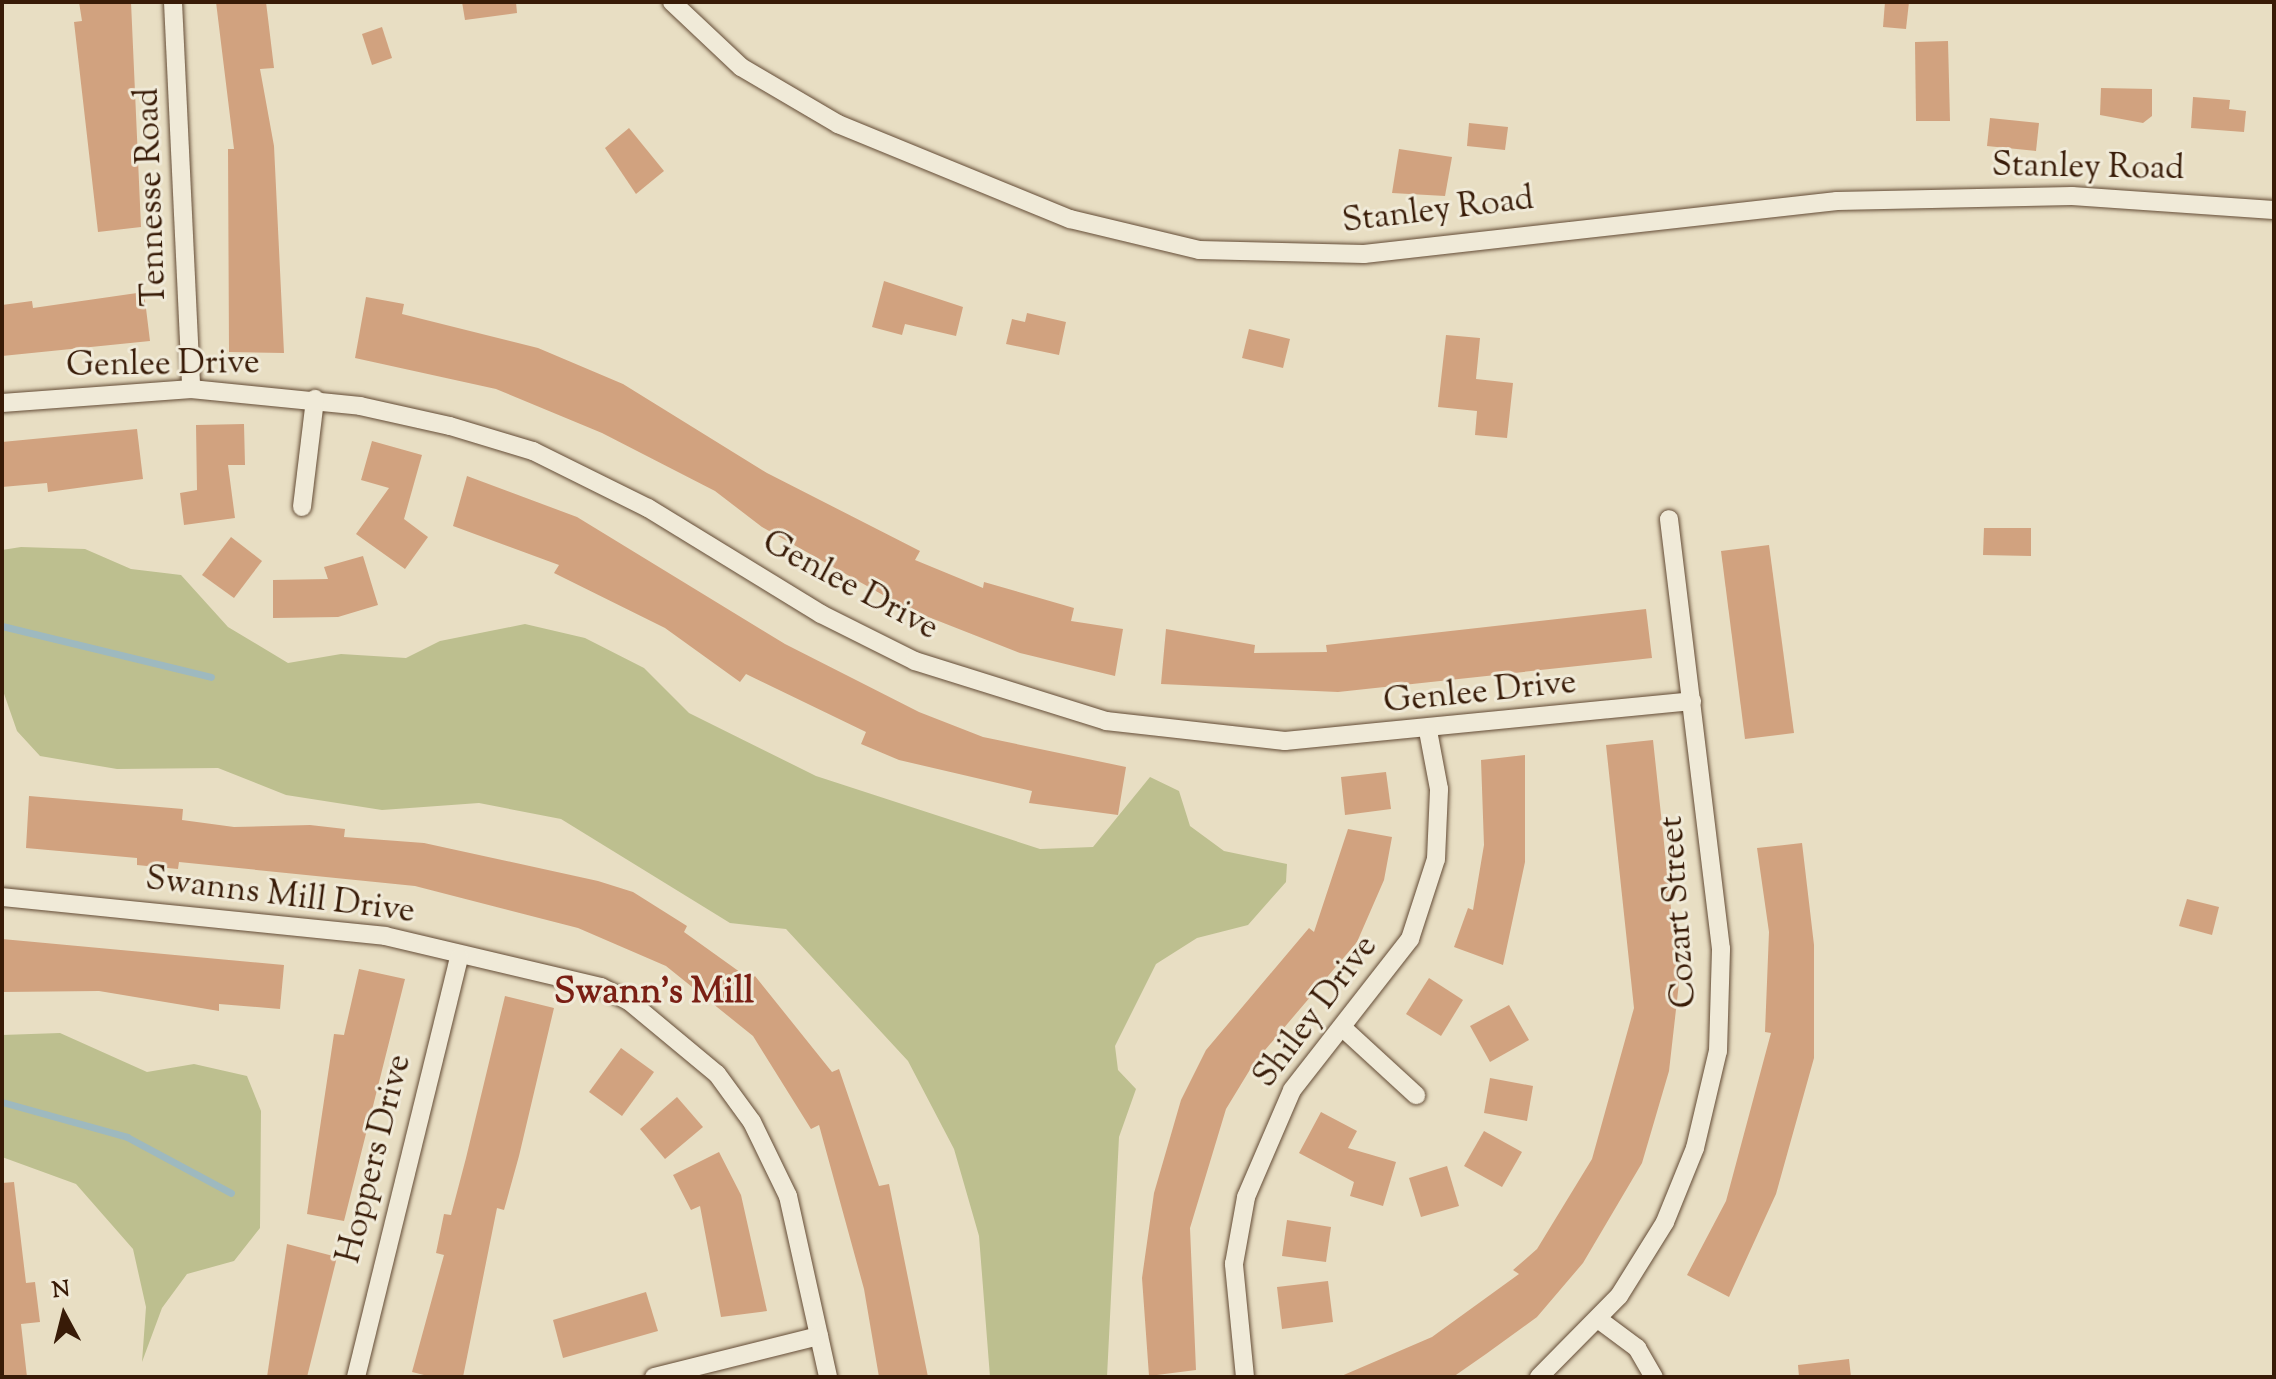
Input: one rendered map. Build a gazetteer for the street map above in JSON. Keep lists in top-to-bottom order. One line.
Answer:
{"streets":{"street":["Stanley Road","Tennesse Road","Genlee Drive","Swanns Mill Drive","Cozart Street","Shiley Drive","Hoppers Drive"]},"crossings":[["Tennesse Road","Genlee Drive"],["Genlee Drive","Cozart Street"],["Genlee Drive","Shiley Drive"],["Swanns Mill Drive","Hoppers Drive"]],"districts":["Swann's Mill"],"north":"top"}
